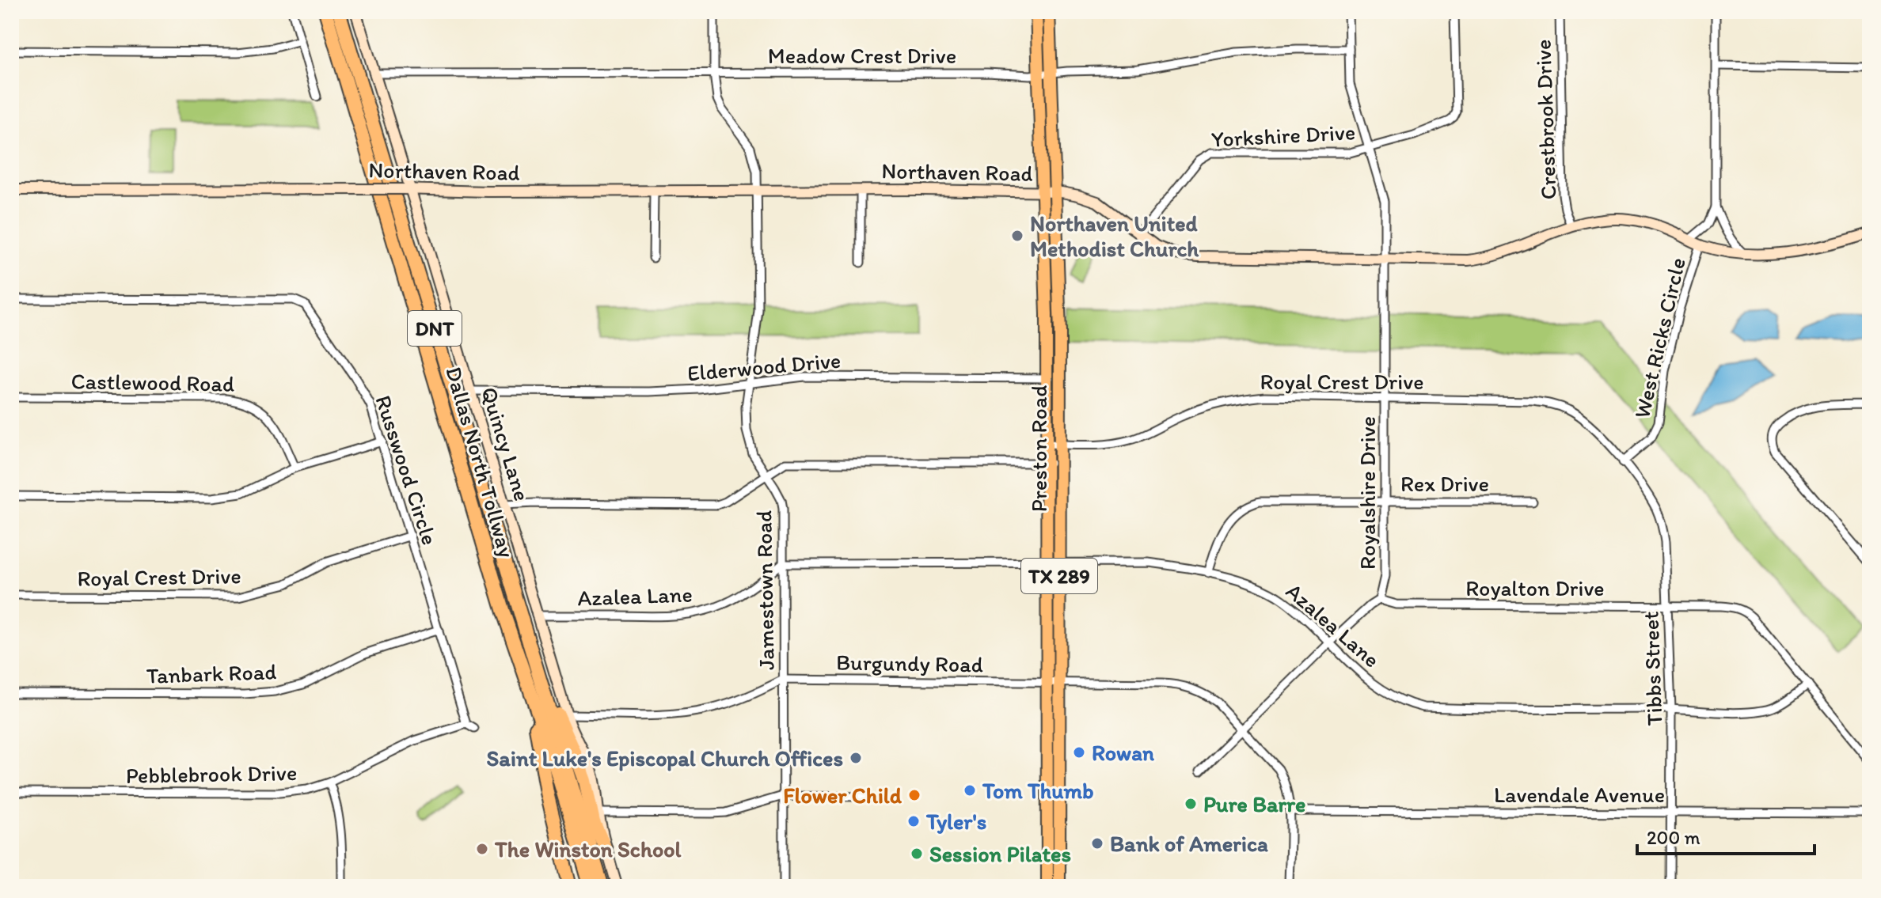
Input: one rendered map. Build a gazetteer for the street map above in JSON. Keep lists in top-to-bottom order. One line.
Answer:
{"streets":{"highway":["DNT","Dallas North Tollway"],"main road":["Preston Road","TX 289"],"street":["Meadow Crest Drive","Crestbrook Drive","Yorkshire Drive","Northaven Road","West Ricks Circle","Elderwood Drive","Royal Crest Drive","Castlewood Road","Quincy Lane","Russwood Circle","Rex Drive","Royalshire Drive","Royalton Drive","Jamestown Road","Azalea Lane","Burgundy Road","Tibbs Street","Tanbark Road","Pebblebrook Drive","Lavendale Avenue"]},"crossings":[["Meadow Crest Drive","Quincy Lane"],["Meadow Crest Drive","Preston Road"],["Meadow Crest Drive","Royalshire Drive"],["Meadow Crest Drive","Jamestown Road"],["Crestbrook Drive","Northaven Road"],["Yorkshire Drive","Northaven Road"],["Yorkshire Drive","Royalshire Drive"],["Northaven Road","West Ricks Circle"],["Northaven Road","Quincy Lane"],["Northaven Road","Preston Road"],["Northaven Road","Royalshire Drive"],["Northaven Road","Jamestown Road"],["West Ricks Circle","Royal Crest Drive"],["West Ricks Circle","Tibbs Street"],["Elderwood Drive","Quincy Lane"],["Elderwood Drive","Preston Road"],["Elderwood Drive","Jamestown Road"],["Royal Crest Drive","Preston Road"],["Royal Crest Drive","Russwood Circle"],["Royal Crest Drive","Royalshire Drive"],["Royal Crest Drive","Tibbs Street"],["Quincy Lane","Azalea Lane"],["Quincy Lane","Burgundy Road"],["Preston Road","Azalea Lane"],["Preston Road","Burgundy Road"],["Russwood Circle","Tanbark Road"],["Russwood Circle","Pebblebrook Drive"],["Rex Drive","Royalshire Drive"],["Rex Drive","Azalea Lane"],["Royalshire Drive","Royalton Drive"],["Royalton Drive","Azalea Lane"],["Royalton Drive","Tibbs Street"],["Jamestown Road","Azalea Lane"],["Jamestown Road","Burgundy Road"],["Azalea Lane","Tibbs Street"],["Burgundy Road","Lavendale Avenue"],["Tibbs Street","Lavendale Avenue"]],"places":["Northaven United Methodist Church","Rowan","Saint Luke's Episcopal Church Offices","Tom Thumb","Flower Child","Pure Barre","Tyler's","Bank of America","The Winston School","Session Pilates"],"scale_bar":"200 m"}
